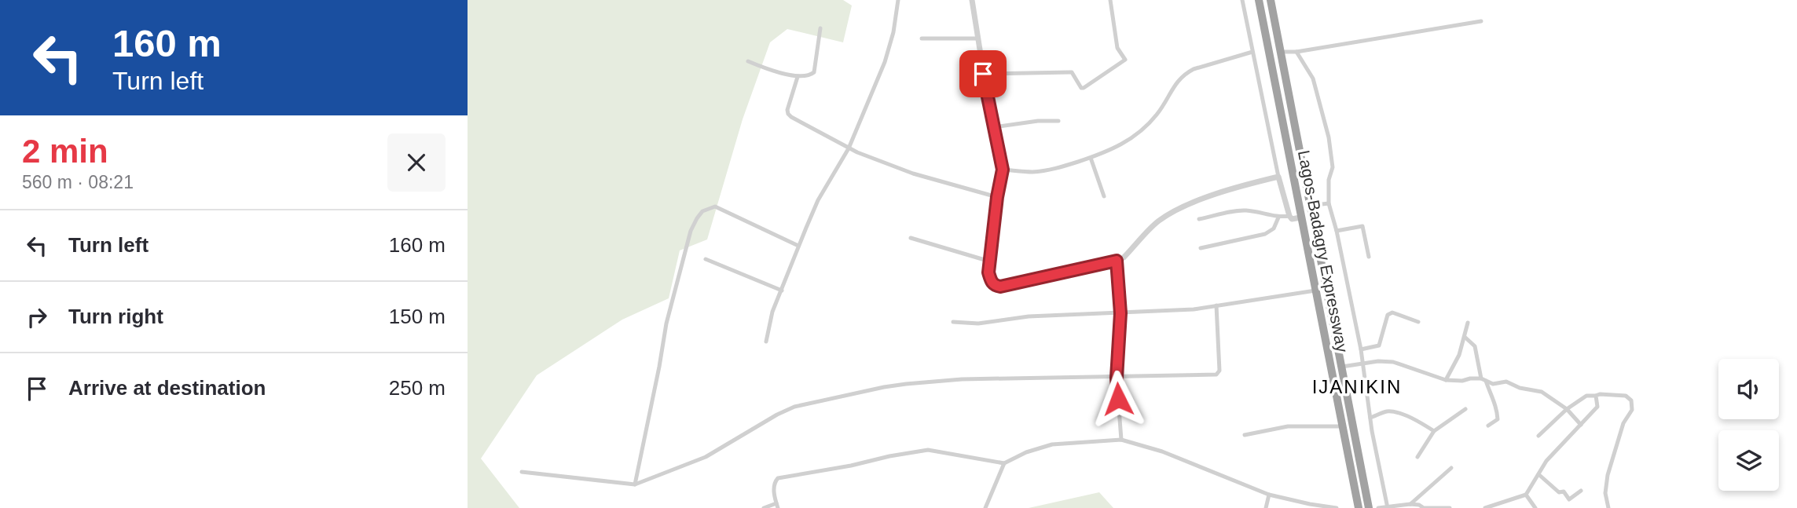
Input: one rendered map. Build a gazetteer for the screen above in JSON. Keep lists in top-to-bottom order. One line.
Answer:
{"streets":{"highway":["Lagos-Badagry Expressway"]},"districts":["IJANIKIN"],"page":{"turn":["160 m","Turn left"],"heading":["2 min","560 m · 08:21"],"list":[{"name":"Turn left","value":"160 m"},{"name":"Turn right","value":"150 m"},{"name":"Arrive at destination","value":"250 m"}]}}
